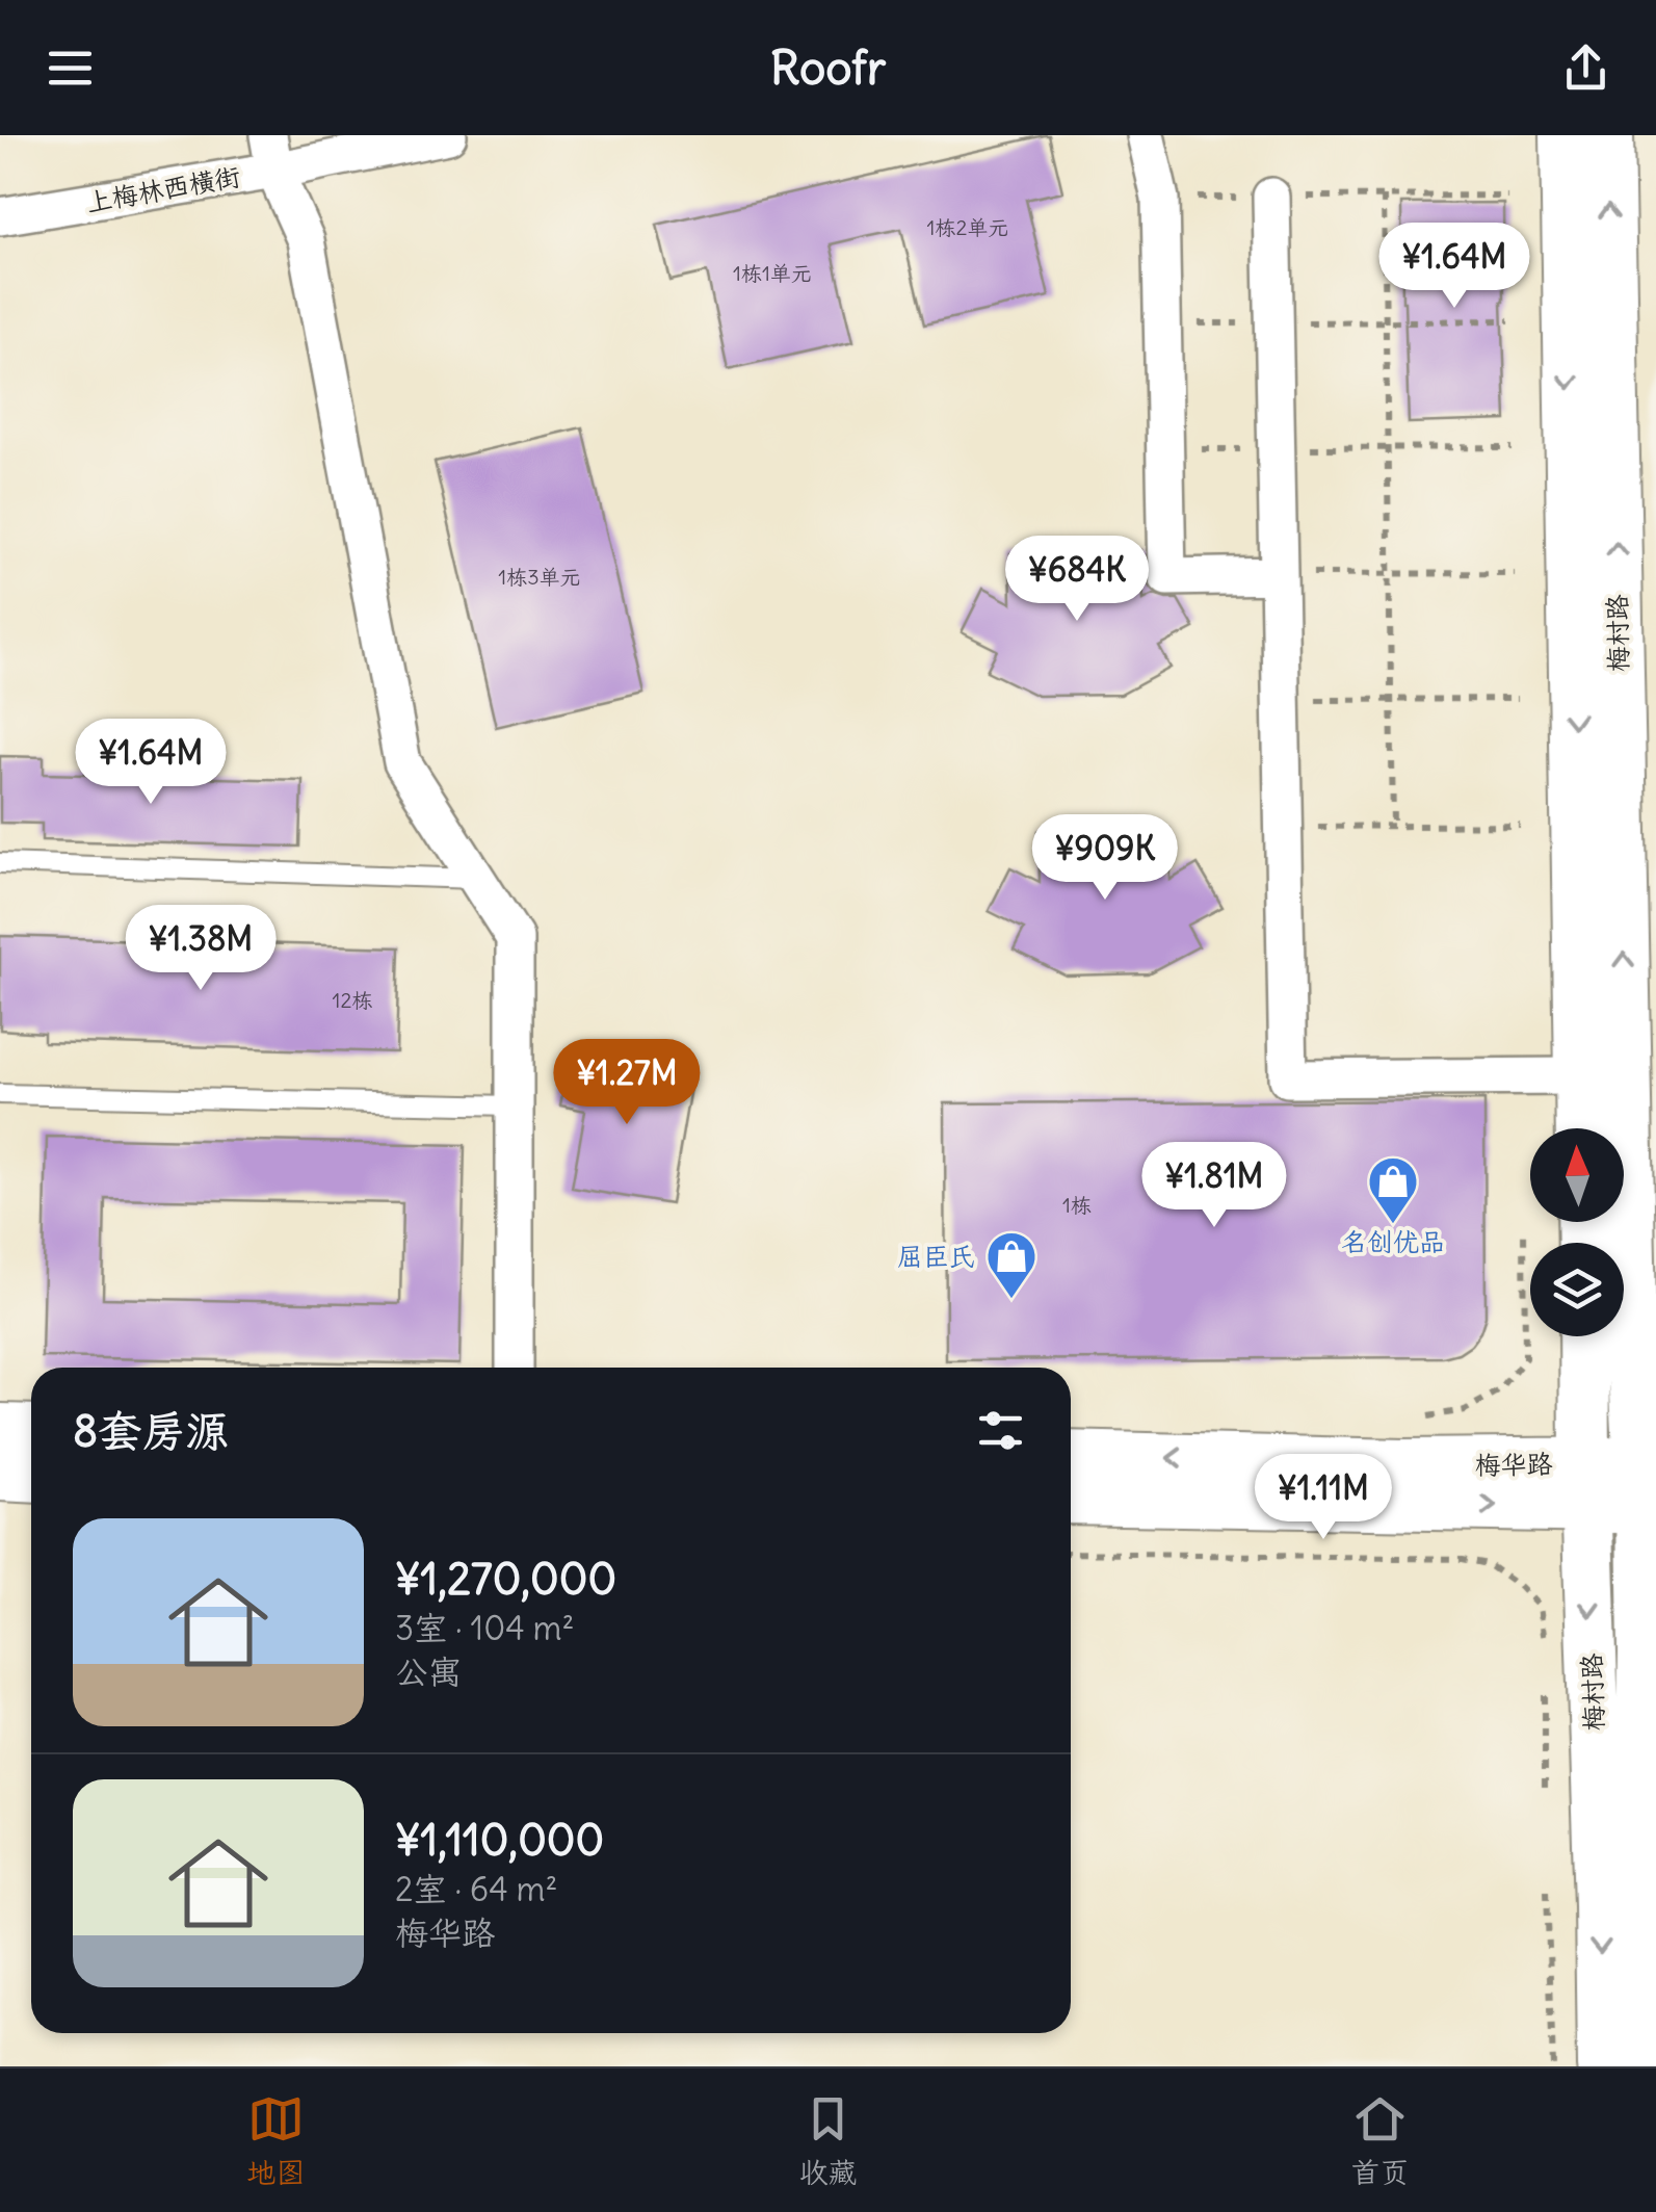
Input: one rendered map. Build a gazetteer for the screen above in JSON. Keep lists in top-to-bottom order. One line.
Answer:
{"streets":{"street":["上梅林西横街","梅村路","梅华路"]},"crossings":[["梅村路","梅华路"]],"places":{"shop":["名创优品","屈臣氏"]},"house_numbers":["1栋2单元","1栋1单元","1栋3单元","12栋","1栋"],"north":"top","page":{"header":"Roofr","price":["¥1.64M","¥684K","¥1.64M","¥909K","¥1.38M","¥1.27M","¥1.81M","¥1.11M"],"heading":"8套房源","list":[{"name":"¥1,270,000","note":"3室 · 104 m² · 公寓"},{"name":"¥1,110,000","note":"2室 · 64 m² · 梅华路"}],"tabs":["地图","收藏","首页"]}}
